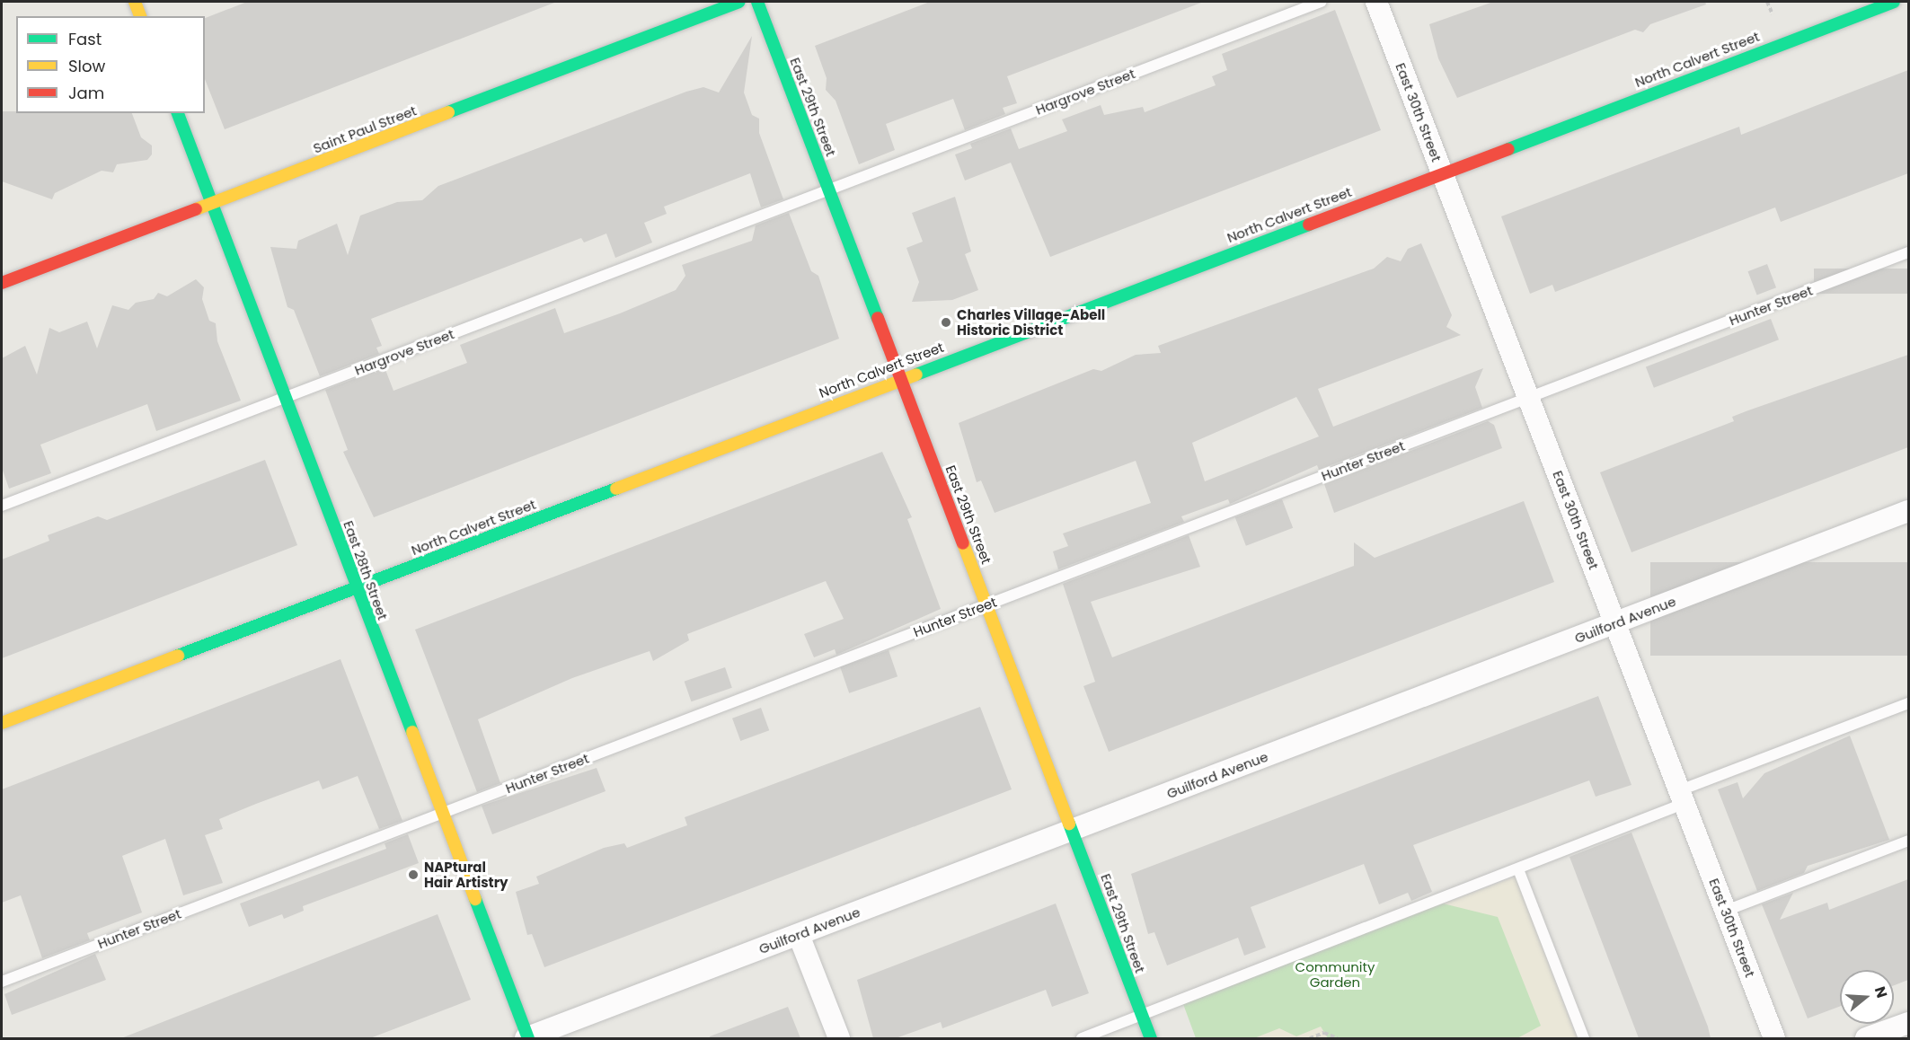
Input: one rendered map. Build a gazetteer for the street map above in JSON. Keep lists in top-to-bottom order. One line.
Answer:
{"streets":{"main road":["North Calvert Street","East 29th Street","Saint Paul Street","East 28th Street"],"street":["East 30th Street","Guilford Avenue"],"lane":["Hargrove Street","Hunter Street"]},"crossings":[["North Calvert Street","East 29th Street"],["North Calvert Street","East 30th Street"],["North Calvert Street","East 28th Street"],["Hargrove Street","East 29th Street"],["Hargrove Street","East 28th Street"],["East 29th Street","Hunter Street"],["East 29th Street","Guilford Avenue"],["East 30th Street","Hunter Street"],["East 30th Street","Guilford Avenue"],["Saint Paul Street","East 28th Street"],["Hunter Street","East 28th Street"],["East 28th Street","Guilford Avenue"]],"parks":["Community Garden"],"places":["Charles Village-Abell Historic District","NAPtural Hair Artistry"],"legend":["Fast","Slow","Jam"],"north":"right"}
